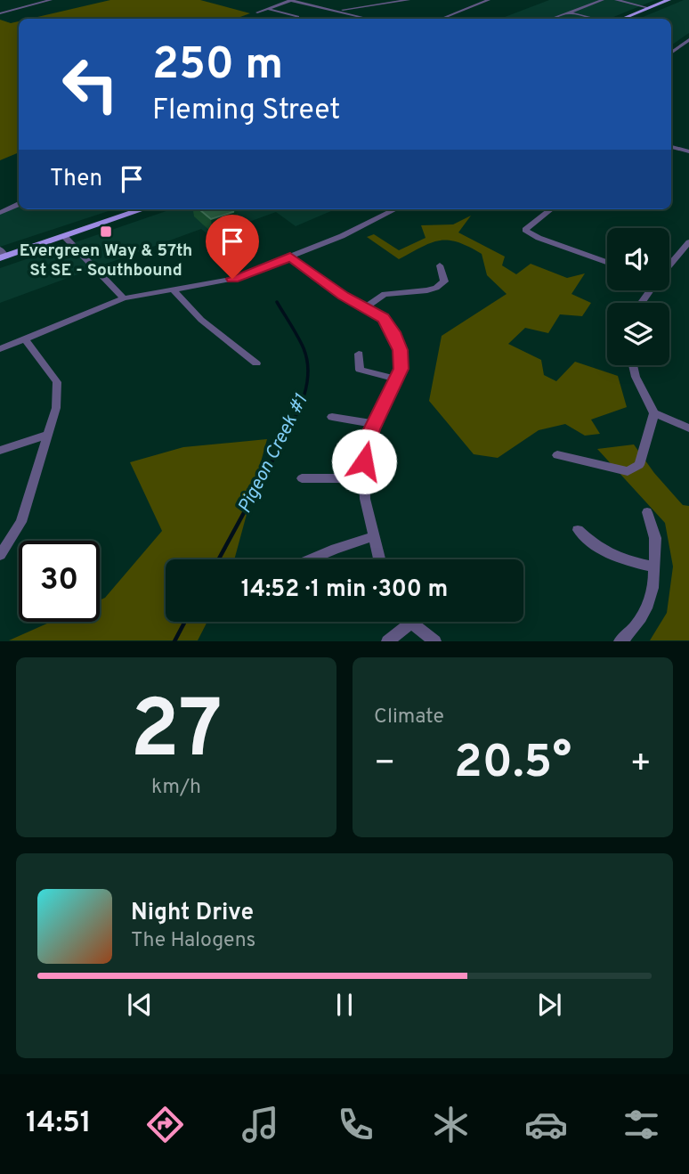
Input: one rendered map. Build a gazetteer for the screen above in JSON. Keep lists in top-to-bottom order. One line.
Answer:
{"water":["Pigeon Creek #1"],"places":{"transit":["Evergreen Way & 57th St SE - Southbound"]},"page":{"turn":["250 m","Fleming Street"],"then":"Then","limit":"30","trip":"14:52 · 1 min · 300 m","tile":[["27","km/h"],"Climate"],"heat":["−","20.5°","+"],"song":["Night Drive","The Halogens"],"tabs":"14:51"}}
